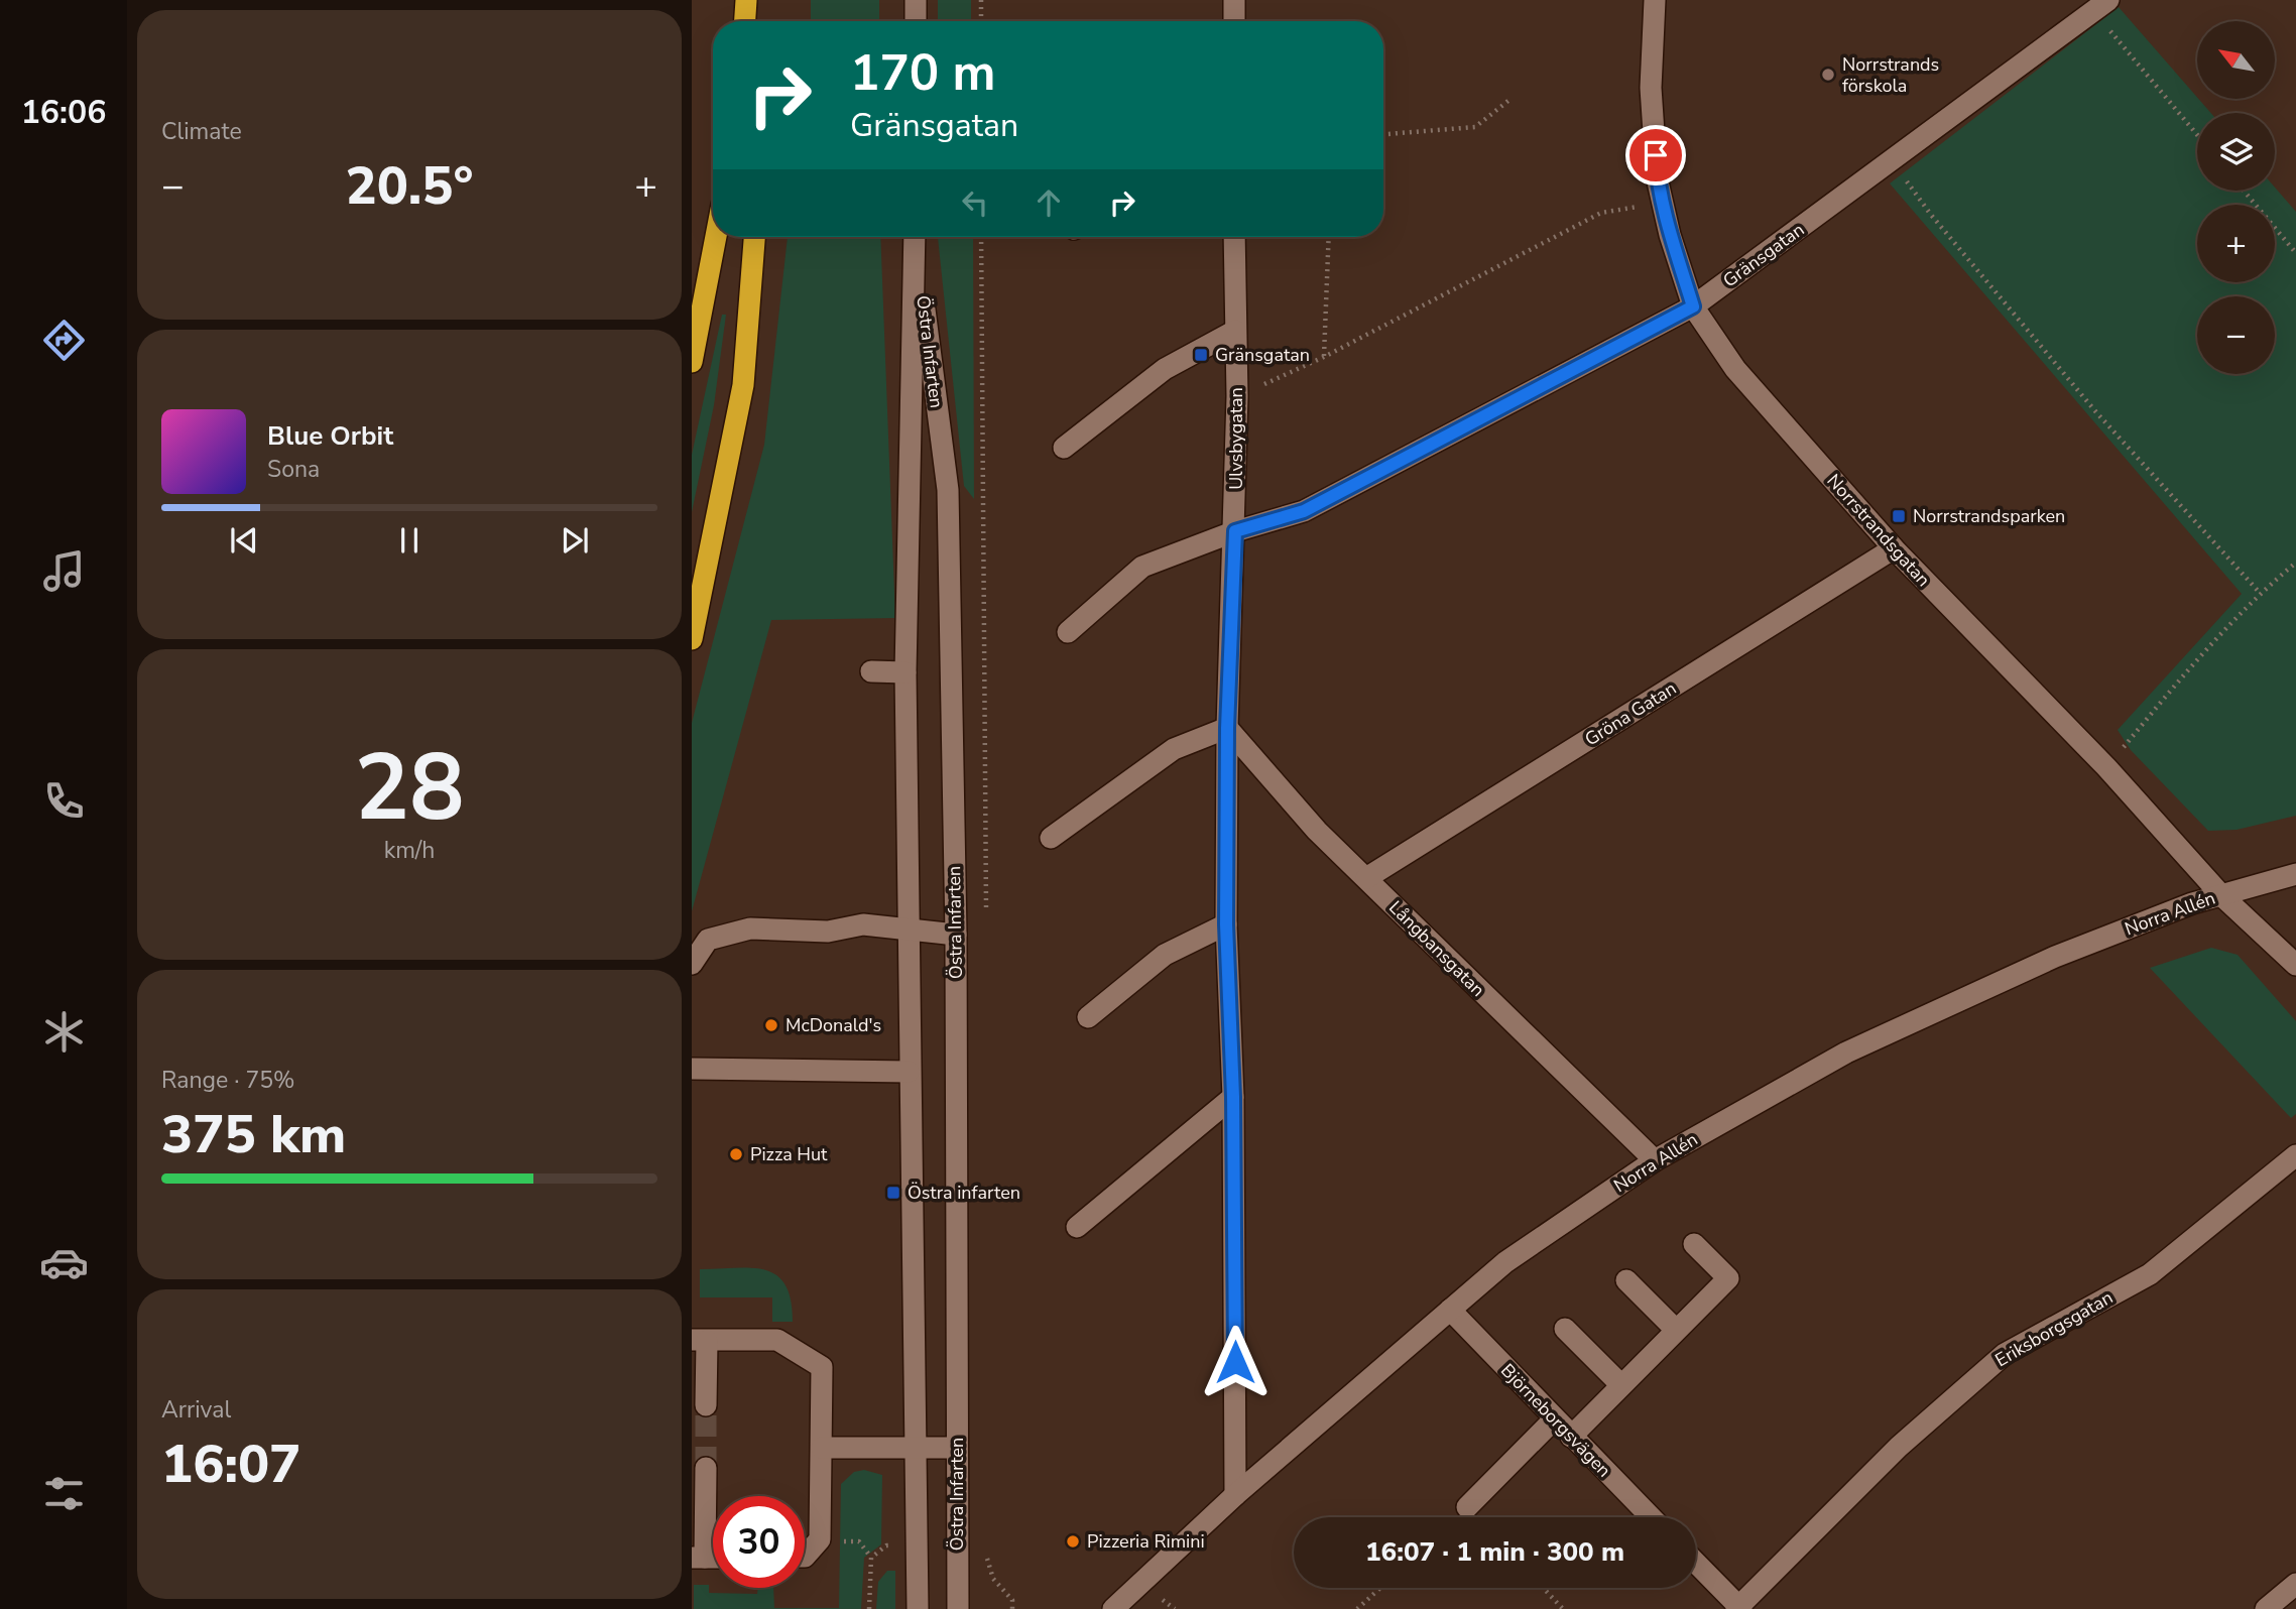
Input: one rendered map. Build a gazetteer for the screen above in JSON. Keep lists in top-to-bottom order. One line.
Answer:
{"streets":{"street":["Gränsgatan","Östra Infarten","Ulvsbygatan","Norrstrandsgatan","Gröna Gatan","Norra Allén","Långbansgatan","Eriksborgsgatan","Björneborgsvägen"]},"crossings":[["Gränsgatan","Ulvsbygatan"],["Gränsgatan","Norrstrandsgatan"],["Ulvsbygatan","Norra Allén"],["Ulvsbygatan","Långbansgatan"],["Norrstrandsgatan","Gröna Gatan"],["Norrstrandsgatan","Norra Allén"],["Gröna Gatan","Långbansgatan"],["Norra Allén","Långbansgatan"],["Norra Allén","Björneborgsvägen"]],"places":{"other":["Norrstrands förskola","McDonald's","Pizza Hut","Pizzeria Rimini"],"transit":["Gränsgatan","Norrstrandsparken","Östra infarten"]},"north":"top left","page":{"tabs":"16:06","tile":["Climate",["28","km/h"],["Range · 75%","375 km"],["Arrival","16:07"]],"map_buttons":["+","−"],"turn":["170 m","Gränsgatan"],"heat":["−","20.5°","+"],"song":["Blue Orbit","Sona"],"limit":"30","trip":"16:07 · 1 min · 300 m"}}
